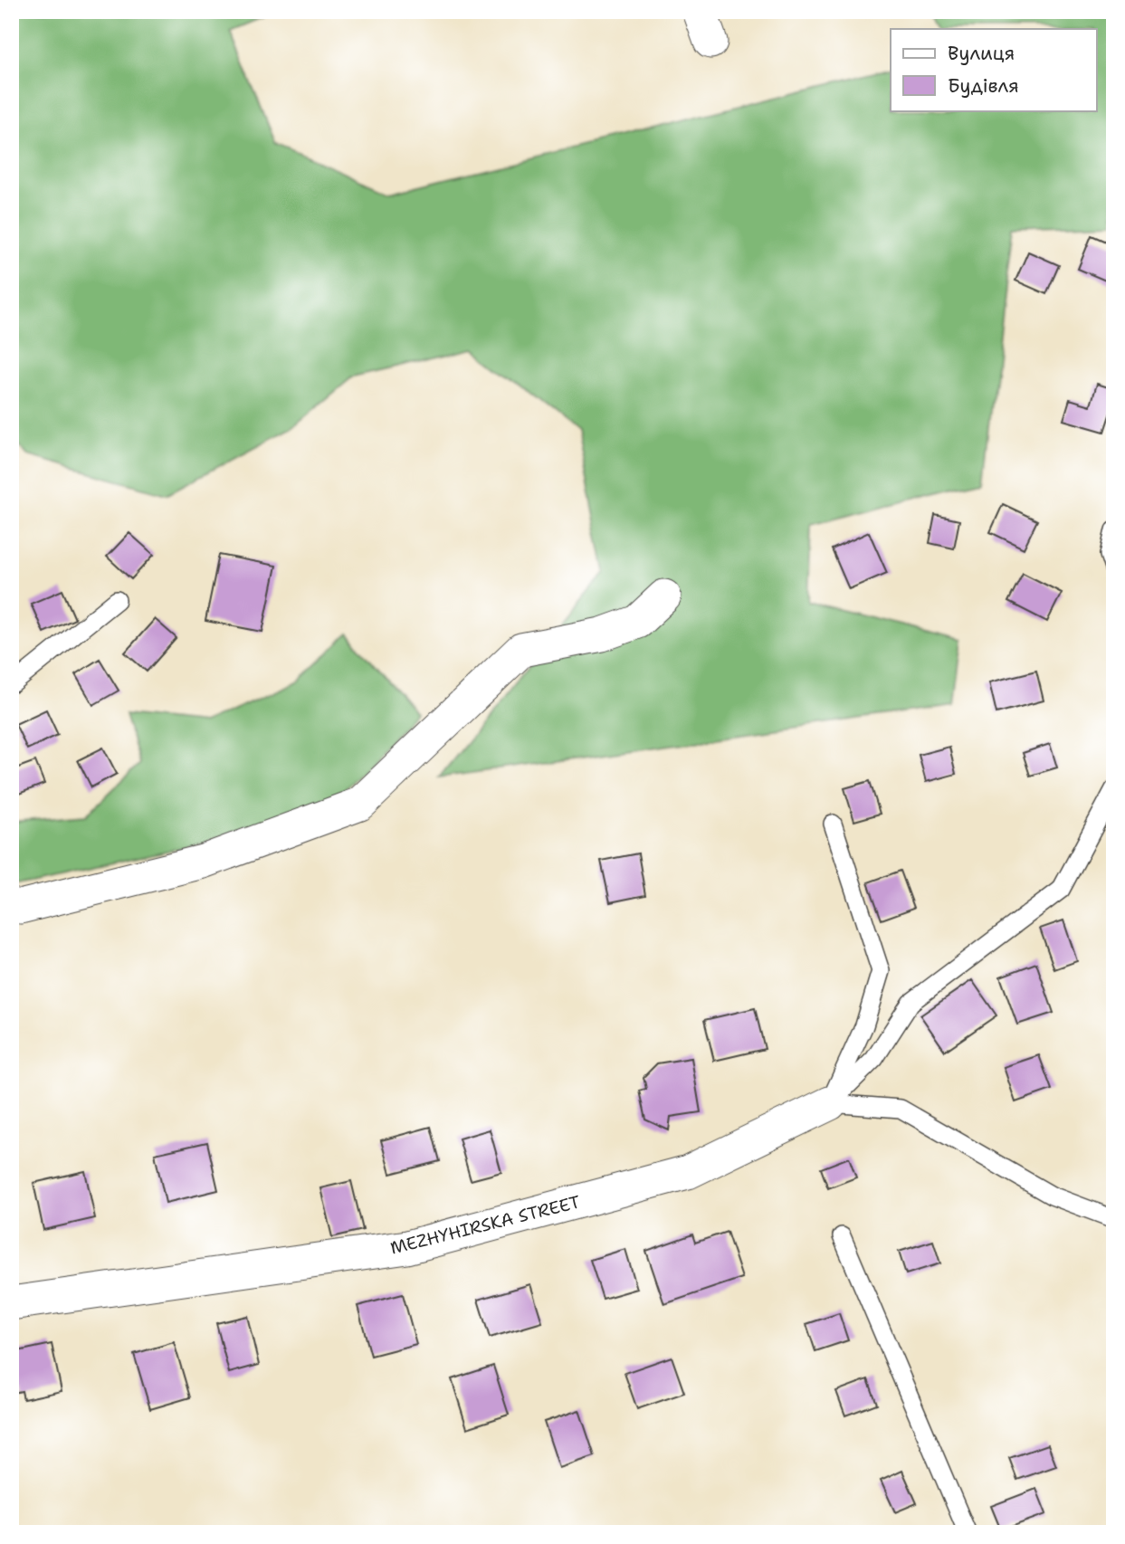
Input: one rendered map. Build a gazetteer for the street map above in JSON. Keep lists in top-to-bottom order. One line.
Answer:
{"streets":{"street":["MEZHYHIRSKA STREET"]},"legend":["Вулиця","Будівля"]}
